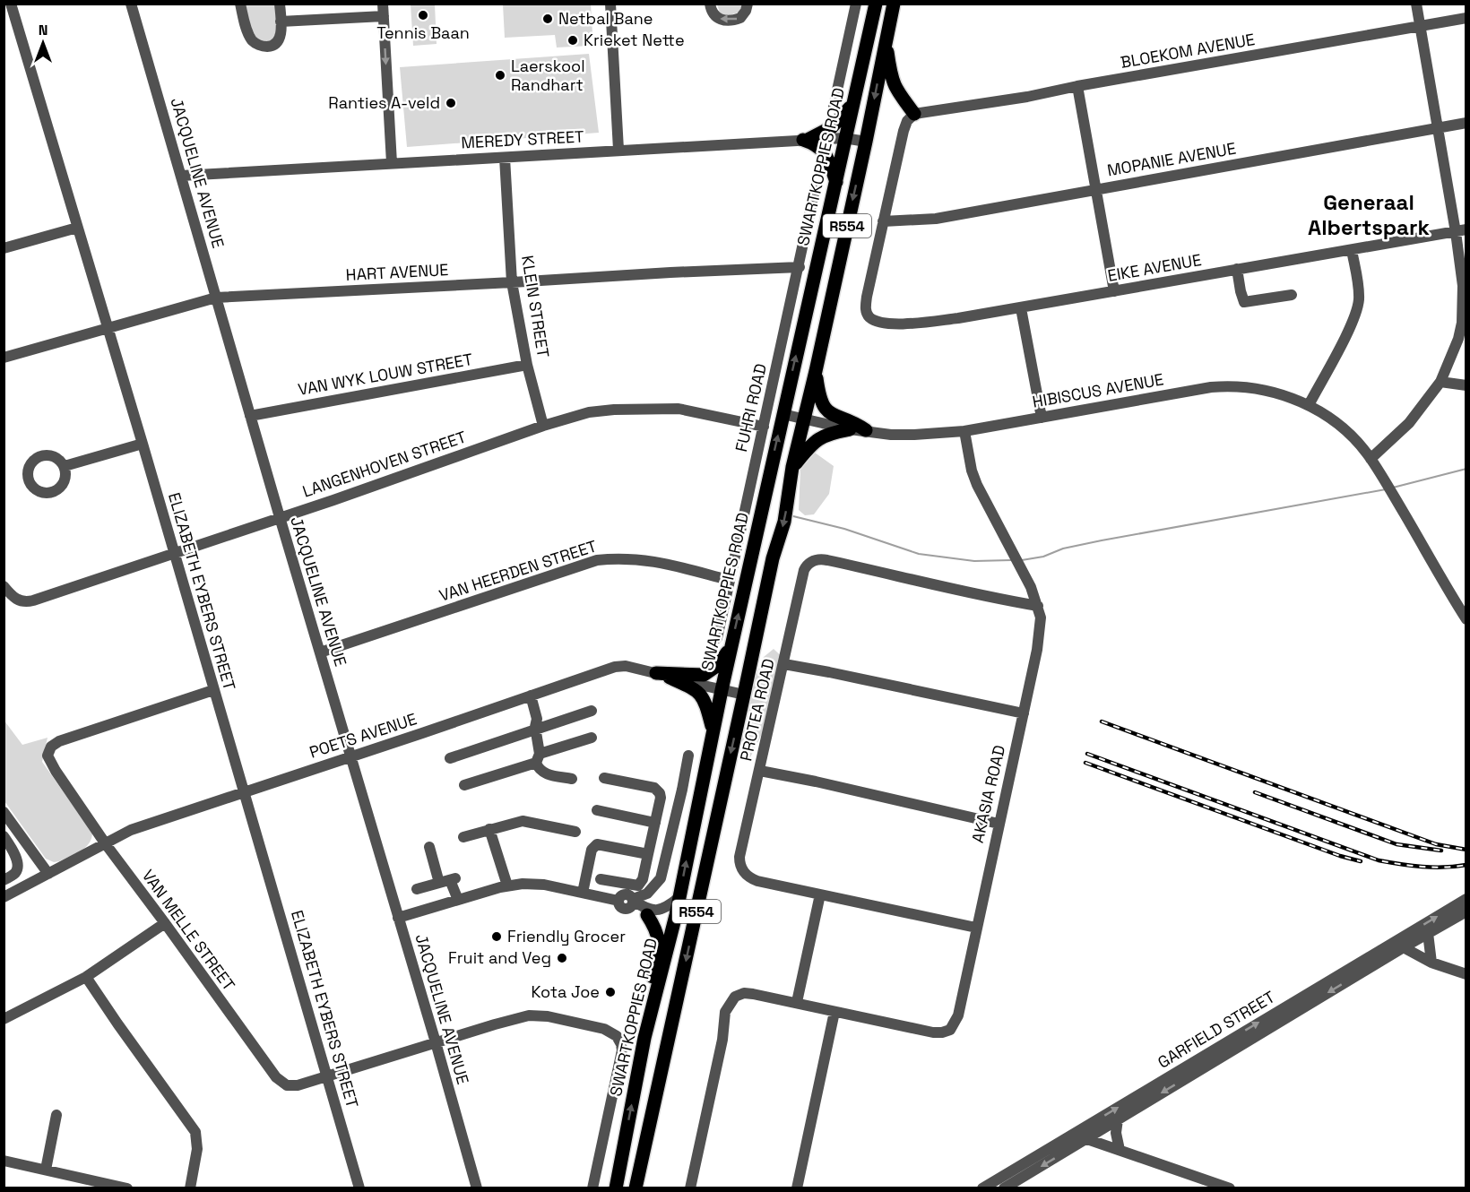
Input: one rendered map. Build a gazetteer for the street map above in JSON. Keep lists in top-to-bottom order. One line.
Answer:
{"streets":{"main road":["SWARTKOPPIES ROAD","R554"],"street":["BLOEKOM AVENUE","MEREDY STREET","MOPANIE AVENUE","JACQUELINE AVENUE","EIKE AVENUE","HART AVENUE","KLEIN STREET","VAN WYK LOUW STREET","HIBISCUS AVENUE","FUHRI ROAD","LANGENHOVEN STREET","VAN HEERDEN STREET","ELIZABETH EYBERS STREET","PROTEA ROAD","POETS AVENUE","AKASIA ROAD","VAN MELLE STREET","GARFIELD STREET"]},"crossings":[["MEREDY STREET","SWARTKOPPIES ROAD"],["MEREDY STREET","JACQUELINE AVENUE"],["MEREDY STREET","R554"],["MEREDY STREET","KLEIN STREET"],["MOPANIE AVENUE","EIKE AVENUE"],["SWARTKOPPIES ROAD","HIBISCUS AVENUE"],["SWARTKOPPIES ROAD","POETS AVENUE"],["JACQUELINE AVENUE","HART AVENUE"],["JACQUELINE AVENUE","VAN WYK LOUW STREET"],["JACQUELINE AVENUE","LANGENHOVEN STREET"],["JACQUELINE AVENUE","VAN HEERDEN STREET"],["JACQUELINE AVENUE","POETS AVENUE"],["JACQUELINE AVENUE","VAN MELLE STREET"],["R554","HIBISCUS AVENUE"],["R554","POETS AVENUE"],["HART AVENUE","KLEIN STREET"],["HART AVENUE","FUHRI ROAD"],["HART AVENUE","ELIZABETH EYBERS STREET"],["KLEIN STREET","VAN WYK LOUW STREET"],["KLEIN STREET","LANGENHOVEN STREET"],["HIBISCUS AVENUE","AKASIA ROAD"],["FUHRI ROAD","LANGENHOVEN STREET"],["FUHRI ROAD","VAN HEERDEN STREET"],["LANGENHOVEN STREET","ELIZABETH EYBERS STREET"],["ELIZABETH EYBERS STREET","POETS AVENUE"],["ELIZABETH EYBERS STREET","VAN MELLE STREET"],["PROTEA ROAD","AKASIA ROAD"],["POETS AVENUE","VAN MELLE STREET"]],"districts":["Generaal Albertspark"],"places":["Tennis Baan","Netbal Bane","Krieket Nette","Laerskool Randhart","Ranties A-veld","Friendly Grocer","Fruit and Veg","Kota Joe"],"north":"top"}
